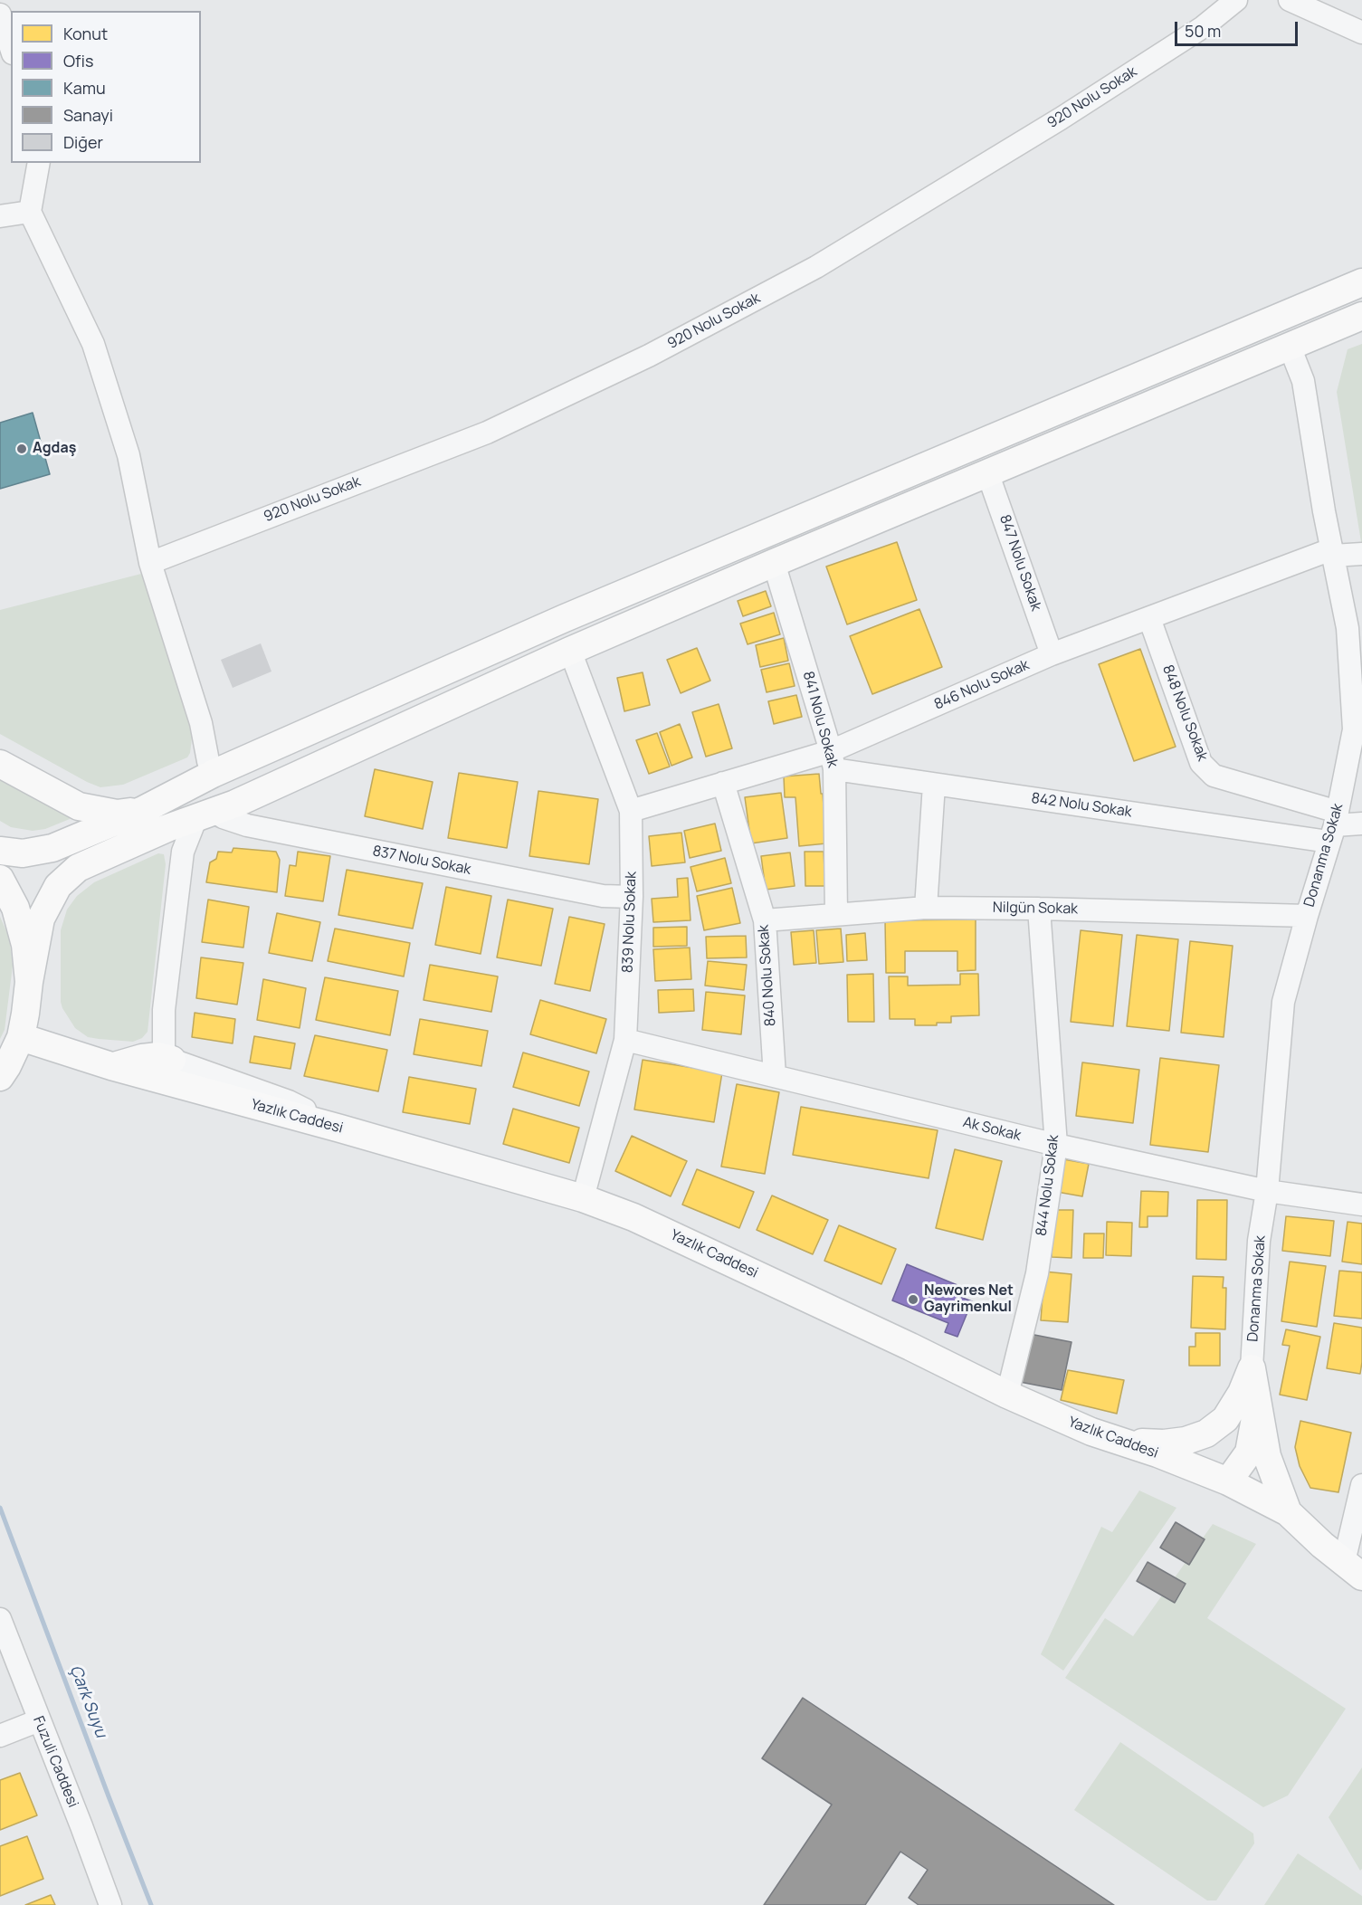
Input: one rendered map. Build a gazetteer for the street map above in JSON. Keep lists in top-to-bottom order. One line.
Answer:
{"streets":{"main road":["Yazlık Caddesi"],"street":["920 Nolu Sokak","847 Nolu Sokak","846 Nolu Sokak","848 Nolu Sokak","841 Nolu Sokak","842 Nolu Sokak","Donanma Sokak","837 Nolu Sokak","Nilgün Sokak","839 Nolu Sokak","840 Nolu Sokak","Ak Sokak","844 Nolu Sokak","Fuzuli Caddesi"]},"crossings":[["847 Nolu Sokak","846 Nolu Sokak"],["846 Nolu Sokak","848 Nolu Sokak"],["846 Nolu Sokak","841 Nolu Sokak"],["846 Nolu Sokak","842 Nolu Sokak"],["846 Nolu Sokak","Donanma Sokak"],["846 Nolu Sokak","839 Nolu Sokak"],["846 Nolu Sokak","840 Nolu Sokak"],["848 Nolu Sokak","842 Nolu Sokak"],["848 Nolu Sokak","Donanma Sokak"],["841 Nolu Sokak","842 Nolu Sokak"],["841 Nolu Sokak","Nilgün Sokak"],["842 Nolu Sokak","Donanma Sokak"],["Donanma Sokak","Nilgün Sokak"],["Donanma Sokak","Ak Sokak"],["837 Nolu Sokak","839 Nolu Sokak"],["Nilgün Sokak","840 Nolu Sokak"],["Nilgün Sokak","844 Nolu Sokak"],["839 Nolu Sokak","Yazlık Caddesi"],["839 Nolu Sokak","Ak Sokak"],["840 Nolu Sokak","Ak Sokak"],["Yazlık Caddesi","844 Nolu Sokak"],["Ak Sokak","844 Nolu Sokak"]],"water":["Çark Suyu"],"places":["Agdaş","Newores Net Gayrimenkul"],"legend":["Konut","Ofis","Kamu","Sanayi","Diğer"],"scale_bar":"50 m"}
